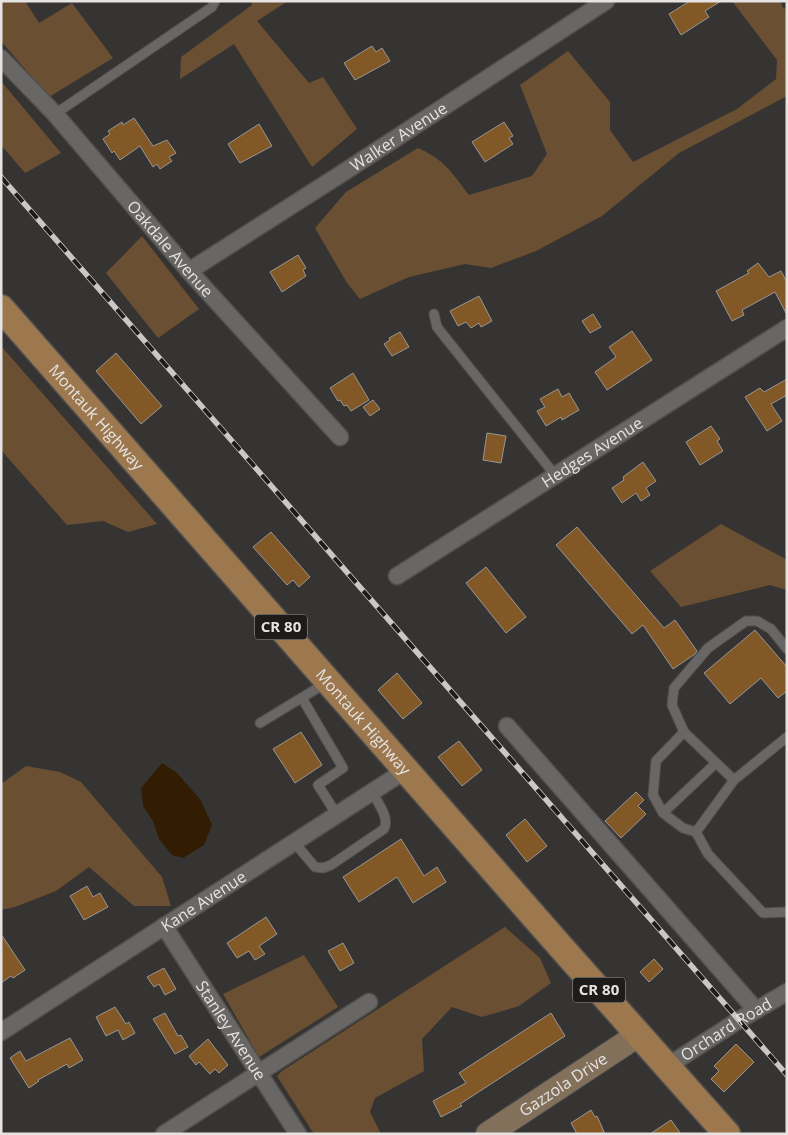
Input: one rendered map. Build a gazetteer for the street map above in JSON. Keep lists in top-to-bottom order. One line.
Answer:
{"streets":{"main road":["Montauk Highway","CR 80"],"street":["Walker Avenue","Oakdale Avenue","Hedges Avenue","Kane Avenue","Orchard Road","Stanley Avenue","Gazzola Drive"]},"crossings":[["Walker Avenue","Oakdale Avenue"],["Montauk Highway","Kane Avenue"],["Montauk Highway","Orchard Road"],["Montauk Highway","Gazzola Drive"],["Kane Avenue","Stanley Avenue"]]}
